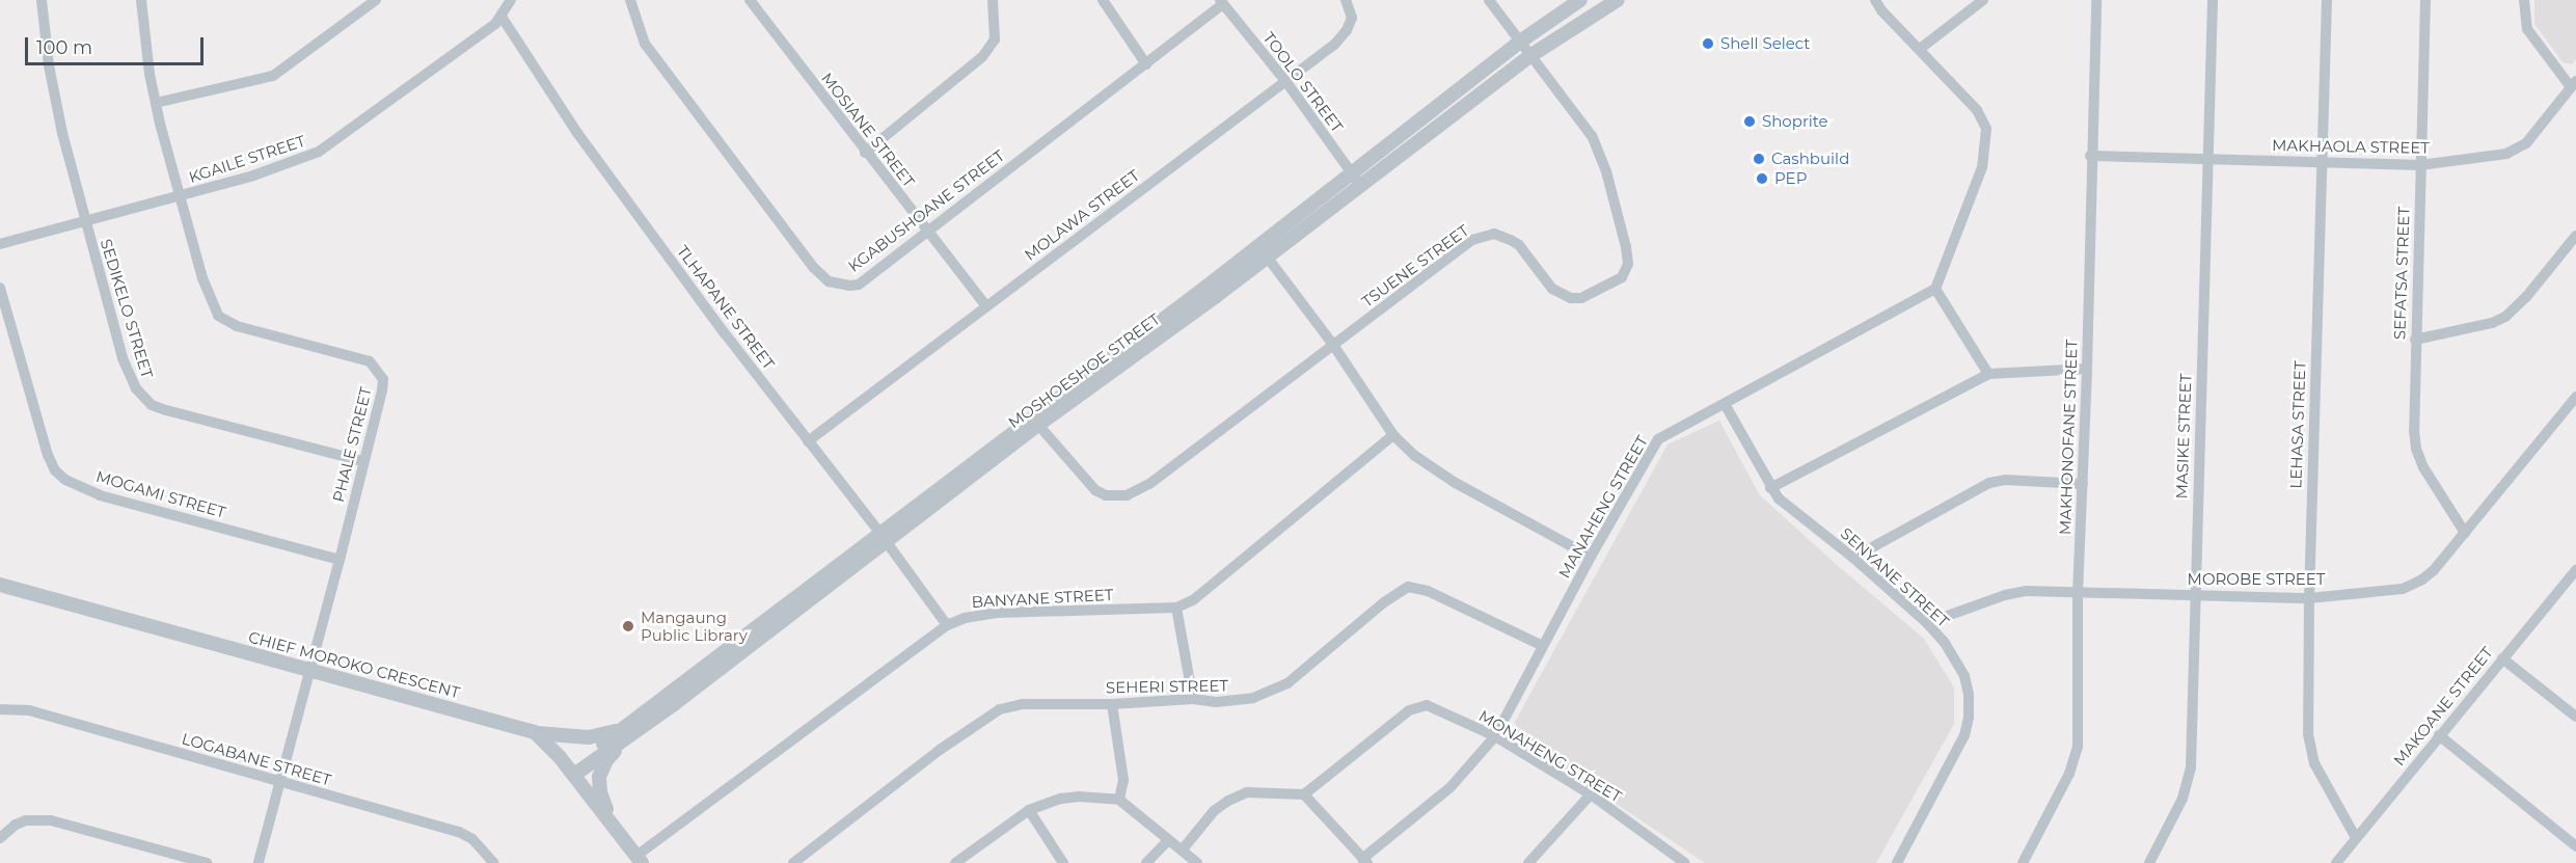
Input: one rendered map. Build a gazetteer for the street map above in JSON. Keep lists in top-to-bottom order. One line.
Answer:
{"streets":{"street":["TOOLO STREET","MOSIANE STREET","MAKHAOLA STREET","KGAILE STREET","KGABUSHOANE STREET","MOLAWA STREET","TSUENE STREET","SEFATSA STREET","TLHAPANE STREET","SEDIKELO STREET","MOSHOESHOE STREET","LEHASA STREET","MASIKE STREET","MAKHONOFANE STREET","PHALE STREET","MOGAMI STREET","MANAHENG STREET","SENYANE STREET","MOROBE STREET","BANYANE STREET","CHIEF MOROKO CRESCENT","SEHERI STREET","MAKOANE STREET","MONAHENG STREET","LOGABANE STREET"]},"crossings":[["TOOLO STREET","KGABUSHOANE STREET"],["TOOLO STREET","MOLAWA STREET"],["TOOLO STREET","MOSHOESHOE STREET"],["MOSIANE STREET","KGABUSHOANE STREET"],["MOSIANE STREET","MOLAWA STREET"],["MAKHAOLA STREET","SEFATSA STREET"],["MAKHAOLA STREET","LEHASA STREET"],["MAKHAOLA STREET","MASIKE STREET"],["MAKHAOLA STREET","MAKHONOFANE STREET"],["KGAILE STREET","TLHAPANE STREET"],["KGAILE STREET","SEDIKELO STREET"],["KGAILE STREET","PHALE STREET"],["MOLAWA STREET","TLHAPANE STREET"],["TSUENE STREET","MOSHOESHOE STREET"],["SEFATSA STREET","MOROBE STREET"],["TLHAPANE STREET","MOSHOESHOE STREET"],["TLHAPANE STREET","BANYANE STREET"],["SEDIKELO STREET","PHALE STREET"],["MOSHOESHOE STREET","CHIEF MOROKO CRESCENT"],["LEHASA STREET","MOROBE STREET"],["LEHASA STREET","MAKOANE STREET"],["MASIKE STREET","MOROBE STREET"],["MAKHONOFANE STREET","MOROBE STREET"],["PHALE STREET","MOGAMI STREET"],["PHALE STREET","CHIEF MOROKO CRESCENT"],["PHALE STREET","LOGABANE STREET"],["MANAHENG STREET","SENYANE STREET"],["MANAHENG STREET","SEHERI STREET"],["MANAHENG STREET","MONAHENG STREET"],["SENYANE STREET","MOROBE STREET"],["BANYANE STREET","CHIEF MOROKO CRESCENT"]],"places":["Shell Select","Shoprite","Cashbuild","PEP","Mangaung Public Library"],"scale_bar":"100 m"}
